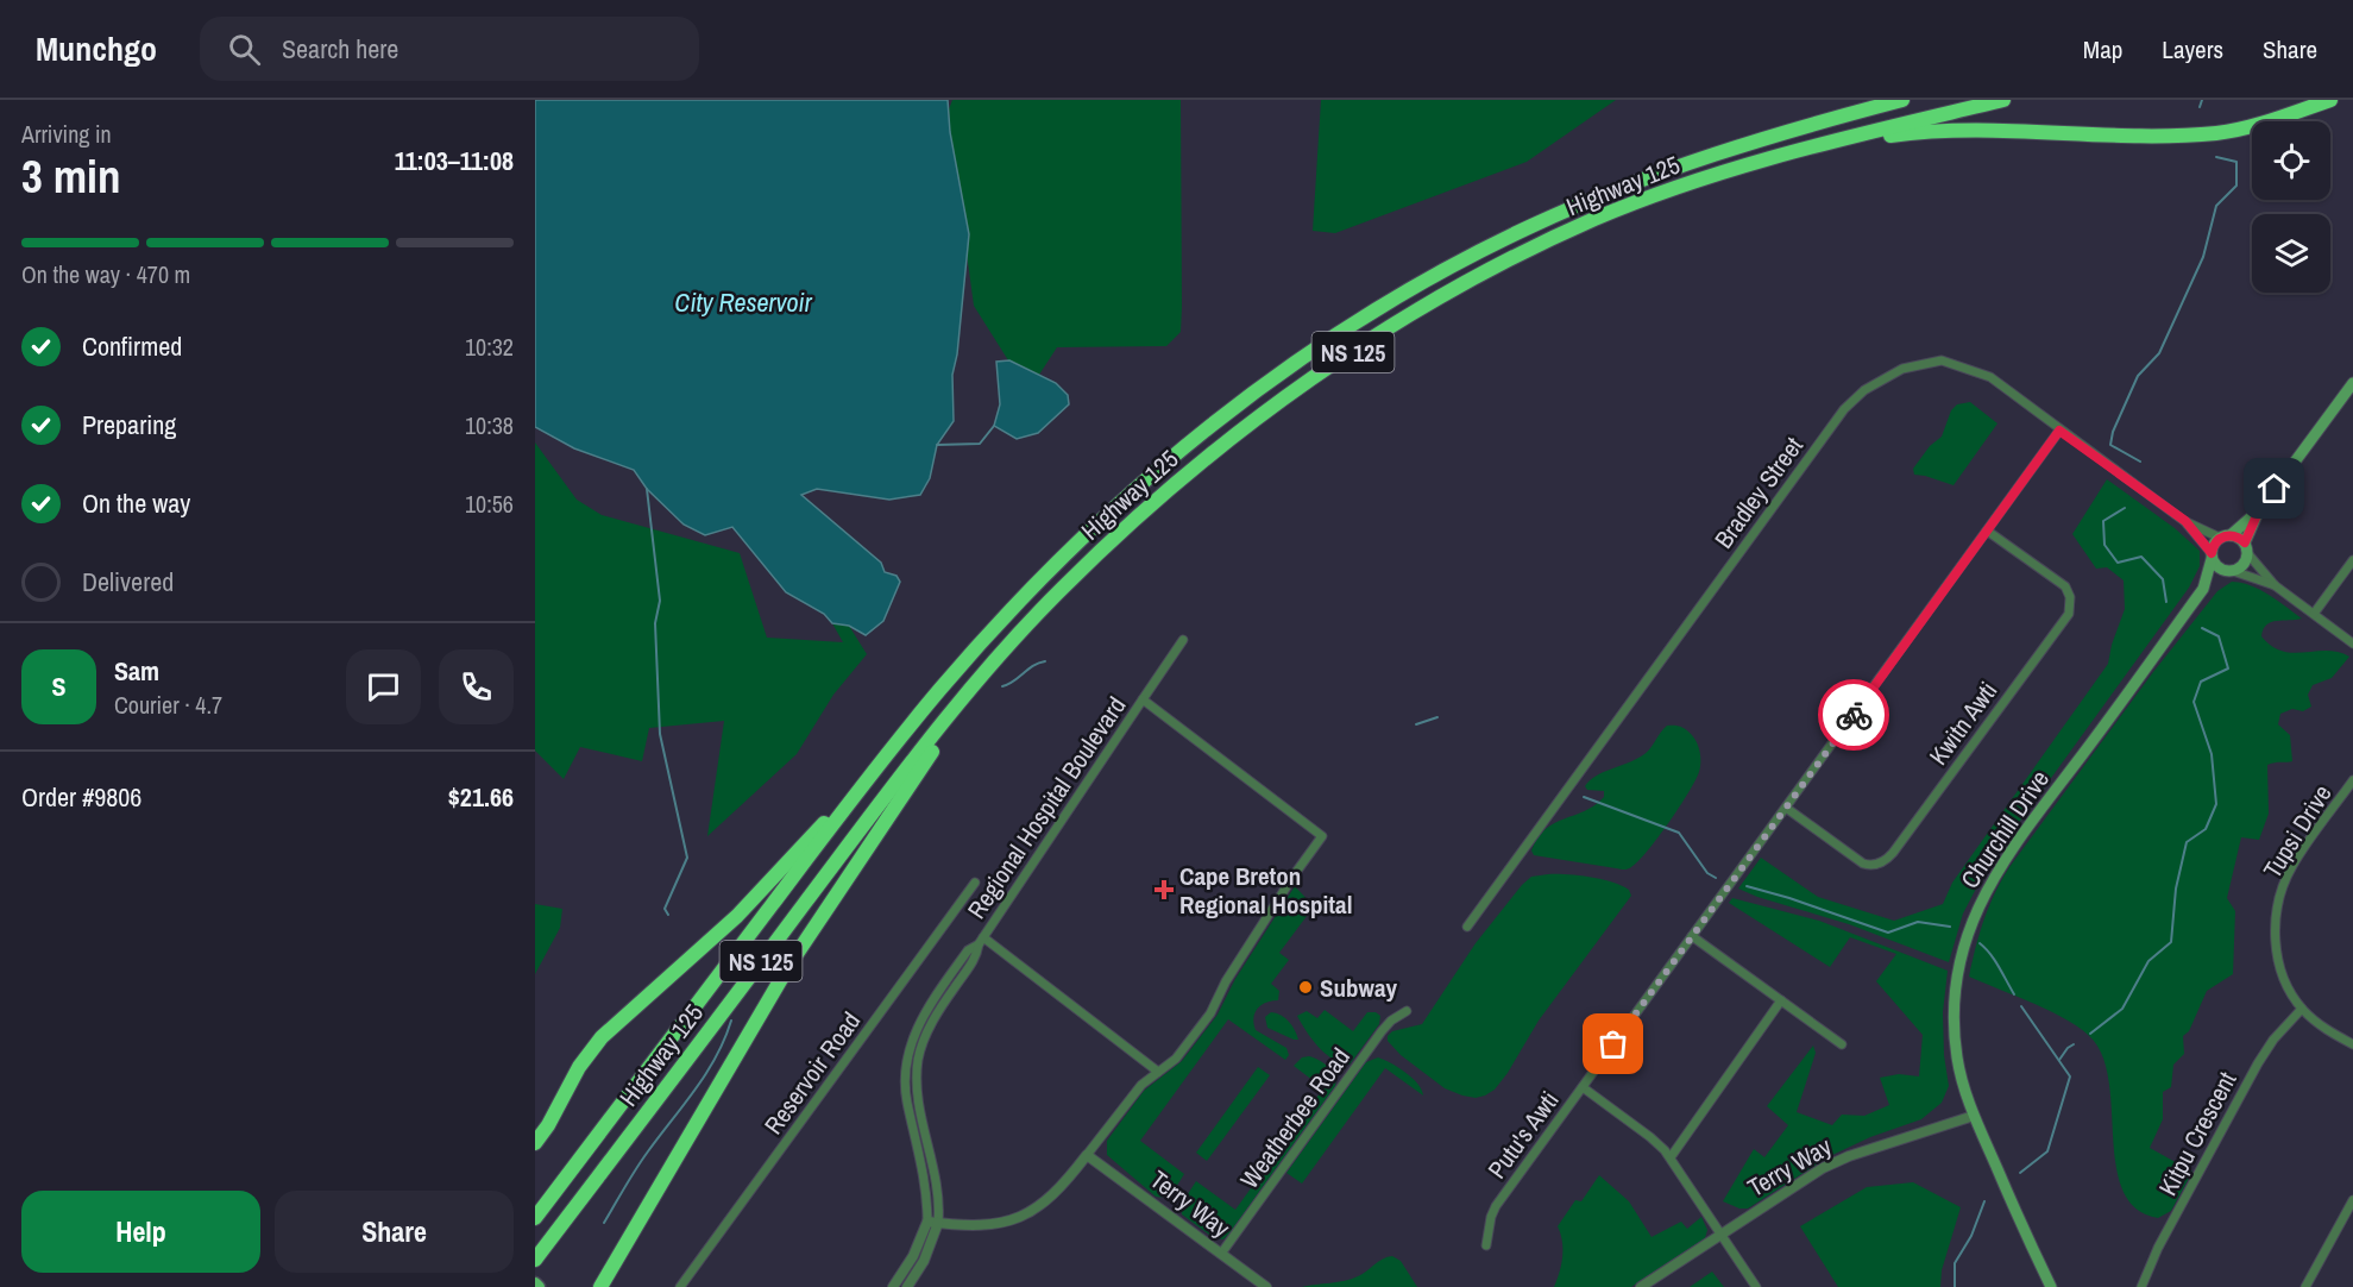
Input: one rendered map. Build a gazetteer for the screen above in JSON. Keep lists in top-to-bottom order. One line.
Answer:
{"streets":{"highway":["Highway 125","NS 125"],"main road":["Churchill Drive"],"street":["Bradley Street","Kwitn Awti","Regional Hospital Boulevard","Tupsi Drive","Reservoir Road","Weatherbee Road","Kitpu Crescent","Putu's Awti","Terry Way"]},"crossings":[["Bradley Street","Churchill Drive"],["Bradley Street","Putu's Awti"],["Kwitn Awti","Putu's Awti"],["Regional Hospital Boulevard","Terry Way"],["Churchill Drive","Terry Way"],["Tupsi Drive","Kitpu Crescent"],["Weatherbee Road","Terry Way"]],"water":["City Reservoir"],"places":{"health":["Cape Breton Regional Hospital"],"other":["Subway"]},"page":{"header":"Munchgo","search":"Search here","nav":["Map","Layers","Share"],"heading":["3 min","Arriving in","11:03–11:08"],"panel":["Sam","Courier · 4.7","Order #9806","$21.66"],"bar":"On the way · 470 m","list":[["Confirmed","10:32"],["Preparing","10:38"],["On the way","10:56"],"Delivered"],"round":"S","buttons":["Help","Share"]}}
